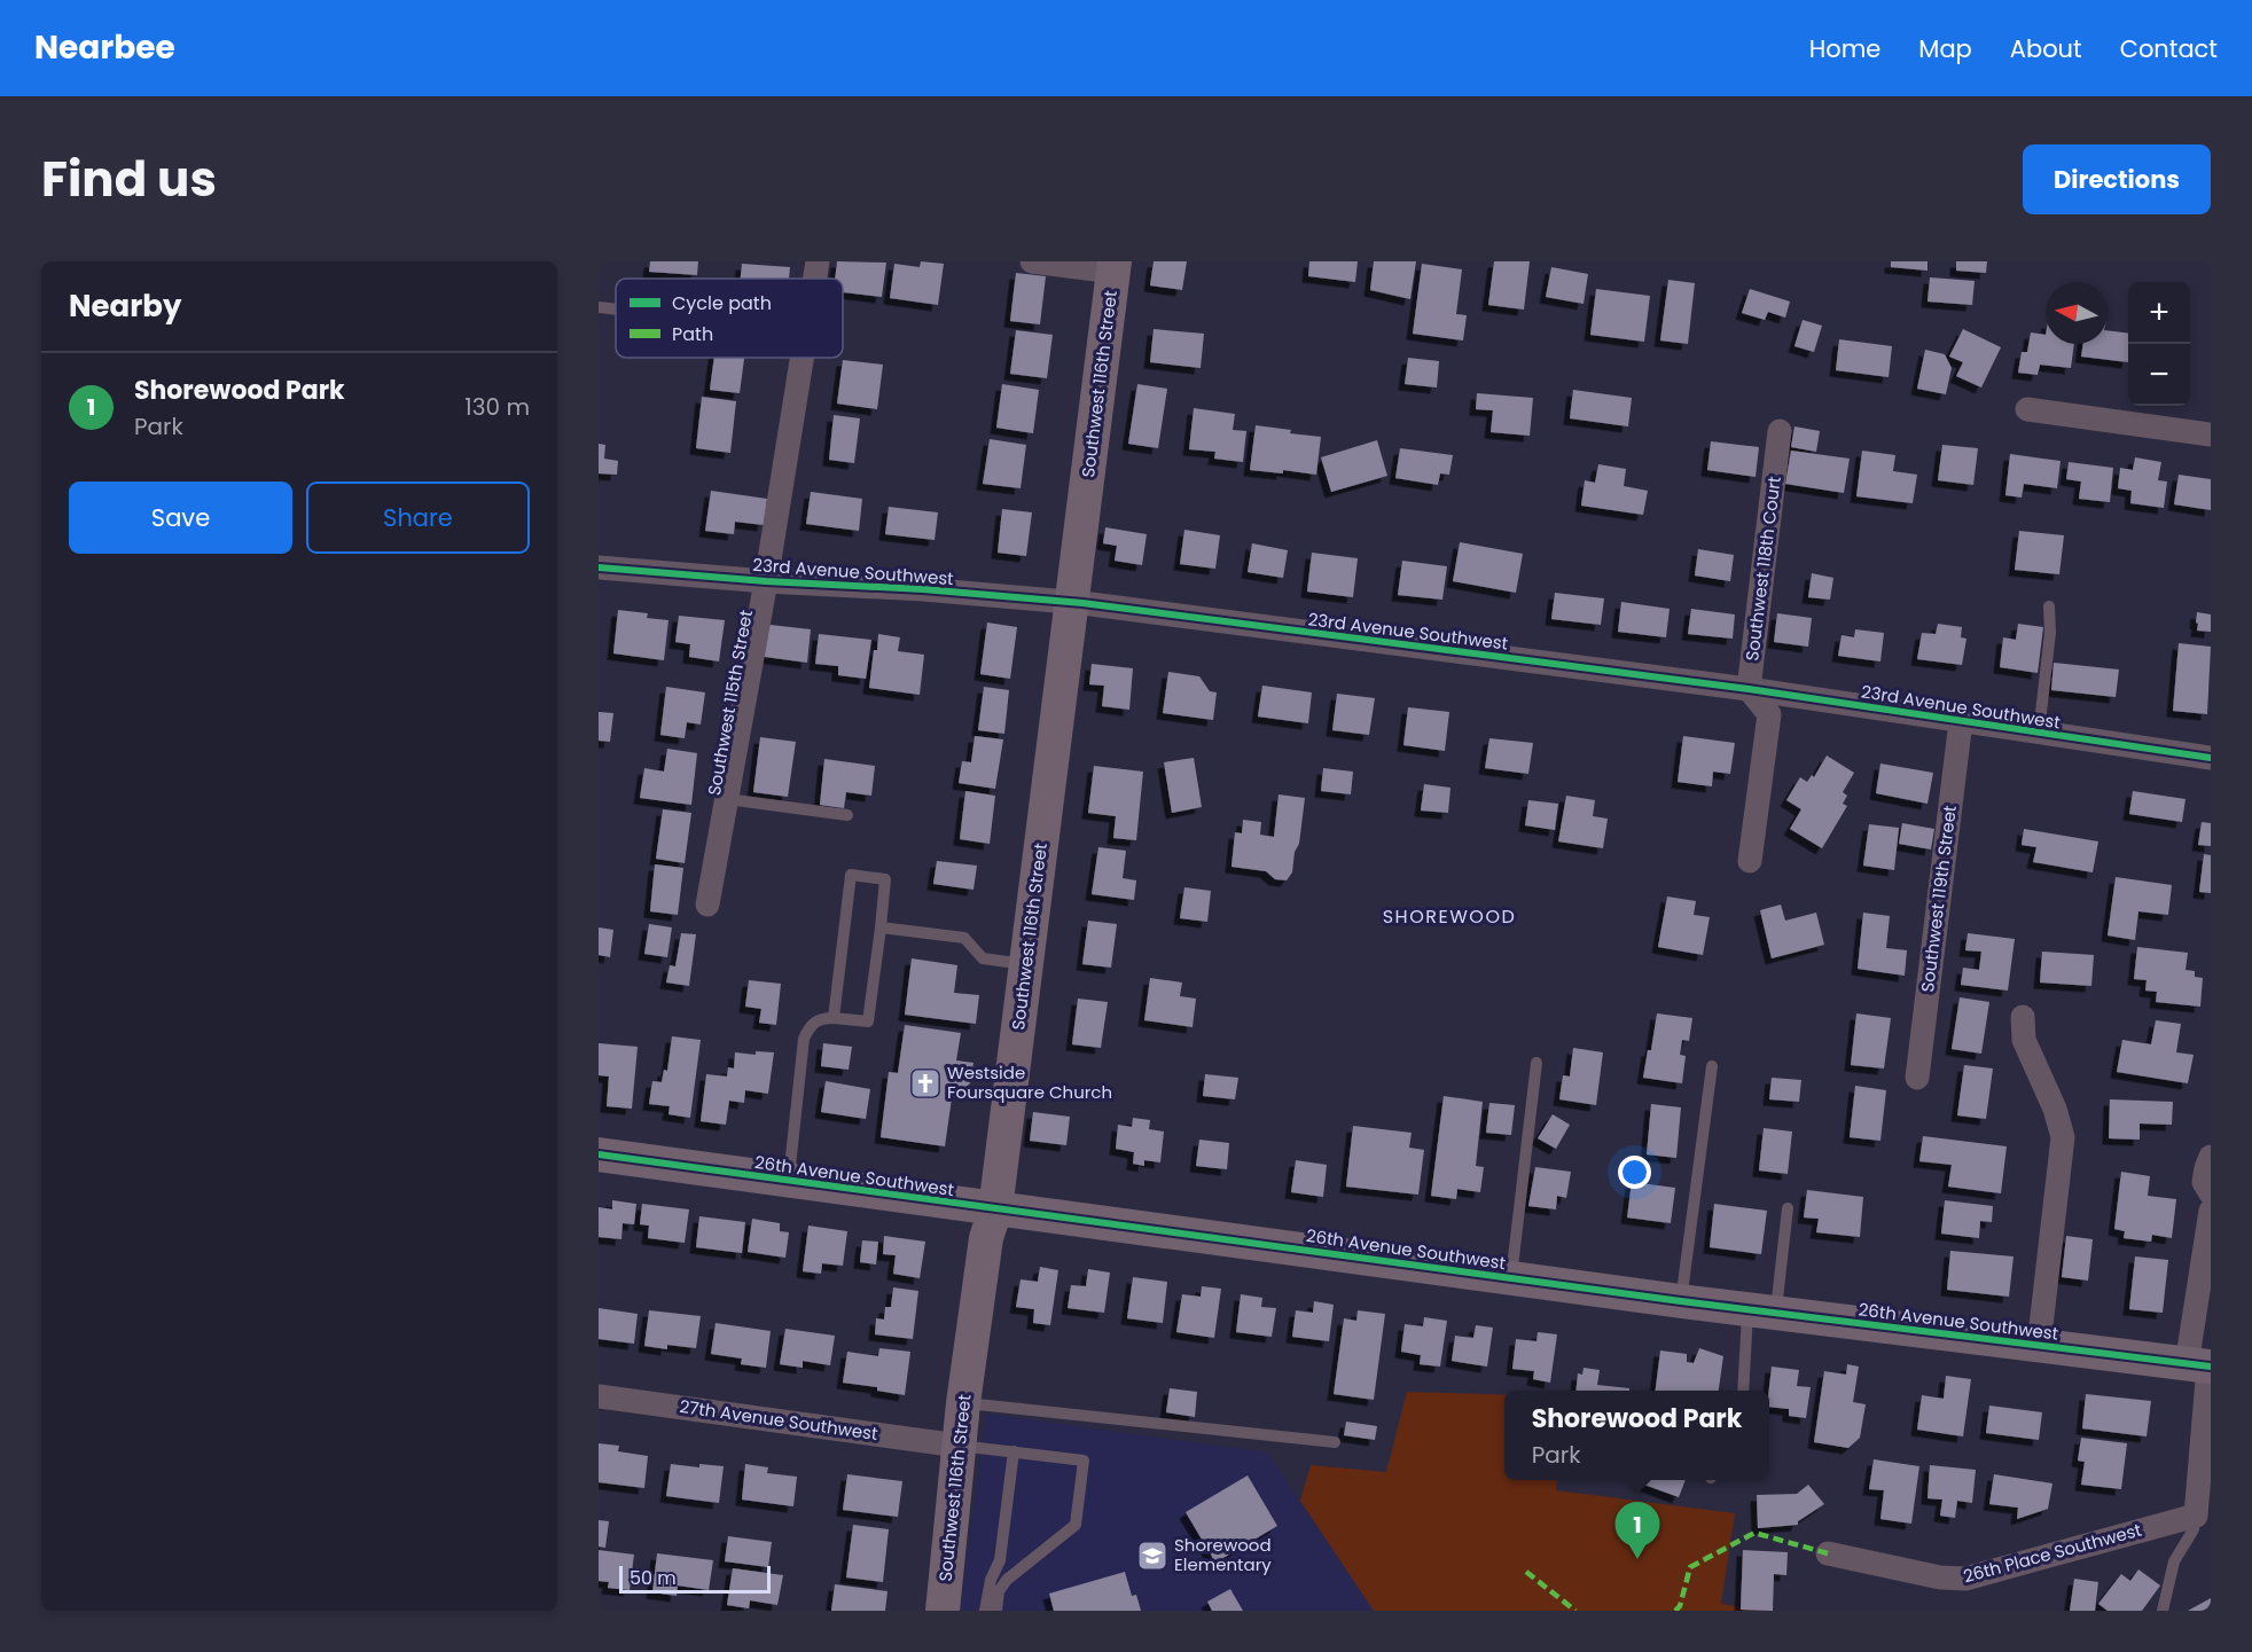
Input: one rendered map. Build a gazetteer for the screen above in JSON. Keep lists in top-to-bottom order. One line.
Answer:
{"streets":{"street":["Southwest 116th Street","Southwest 118th Court","23rd Avenue Southwest","Southwest 115th Street","Southwest 119th Street","26th Avenue Southwest","27th Avenue Southwest","26th Place Southwest"]},"crossings":[["Southwest 116th Street","23rd Avenue Southwest"],["Southwest 116th Street","26th Avenue Southwest"],["Southwest 116th Street","27th Avenue Southwest"],["Southwest 118th Court","23rd Avenue Southwest"],["23rd Avenue Southwest","Southwest 115th Street"],["23rd Avenue Southwest","Southwest 119th Street"]],"districts":["SHOREWOOD"],"places":{"church":["Westside Foursquare Church"],"school or university":["Shorewood Elementary"]},"legend":["Cycle path","Path"],"scale_bar":"50 m","north":"left","page":{"header":"Nearbee","nav":["Home","Map","About","Contact"],"title":"Find us","buttons":["Directions",["Save","Share"]],"heading":"Nearby","map_buttons":["+","−"],"list":[{"mark":"1","name":"Shorewood Park","note":"Park","value":"130 m"}],"popup":["Shorewood Park","Park"],"pins":"1","scale":"50 m"}}
